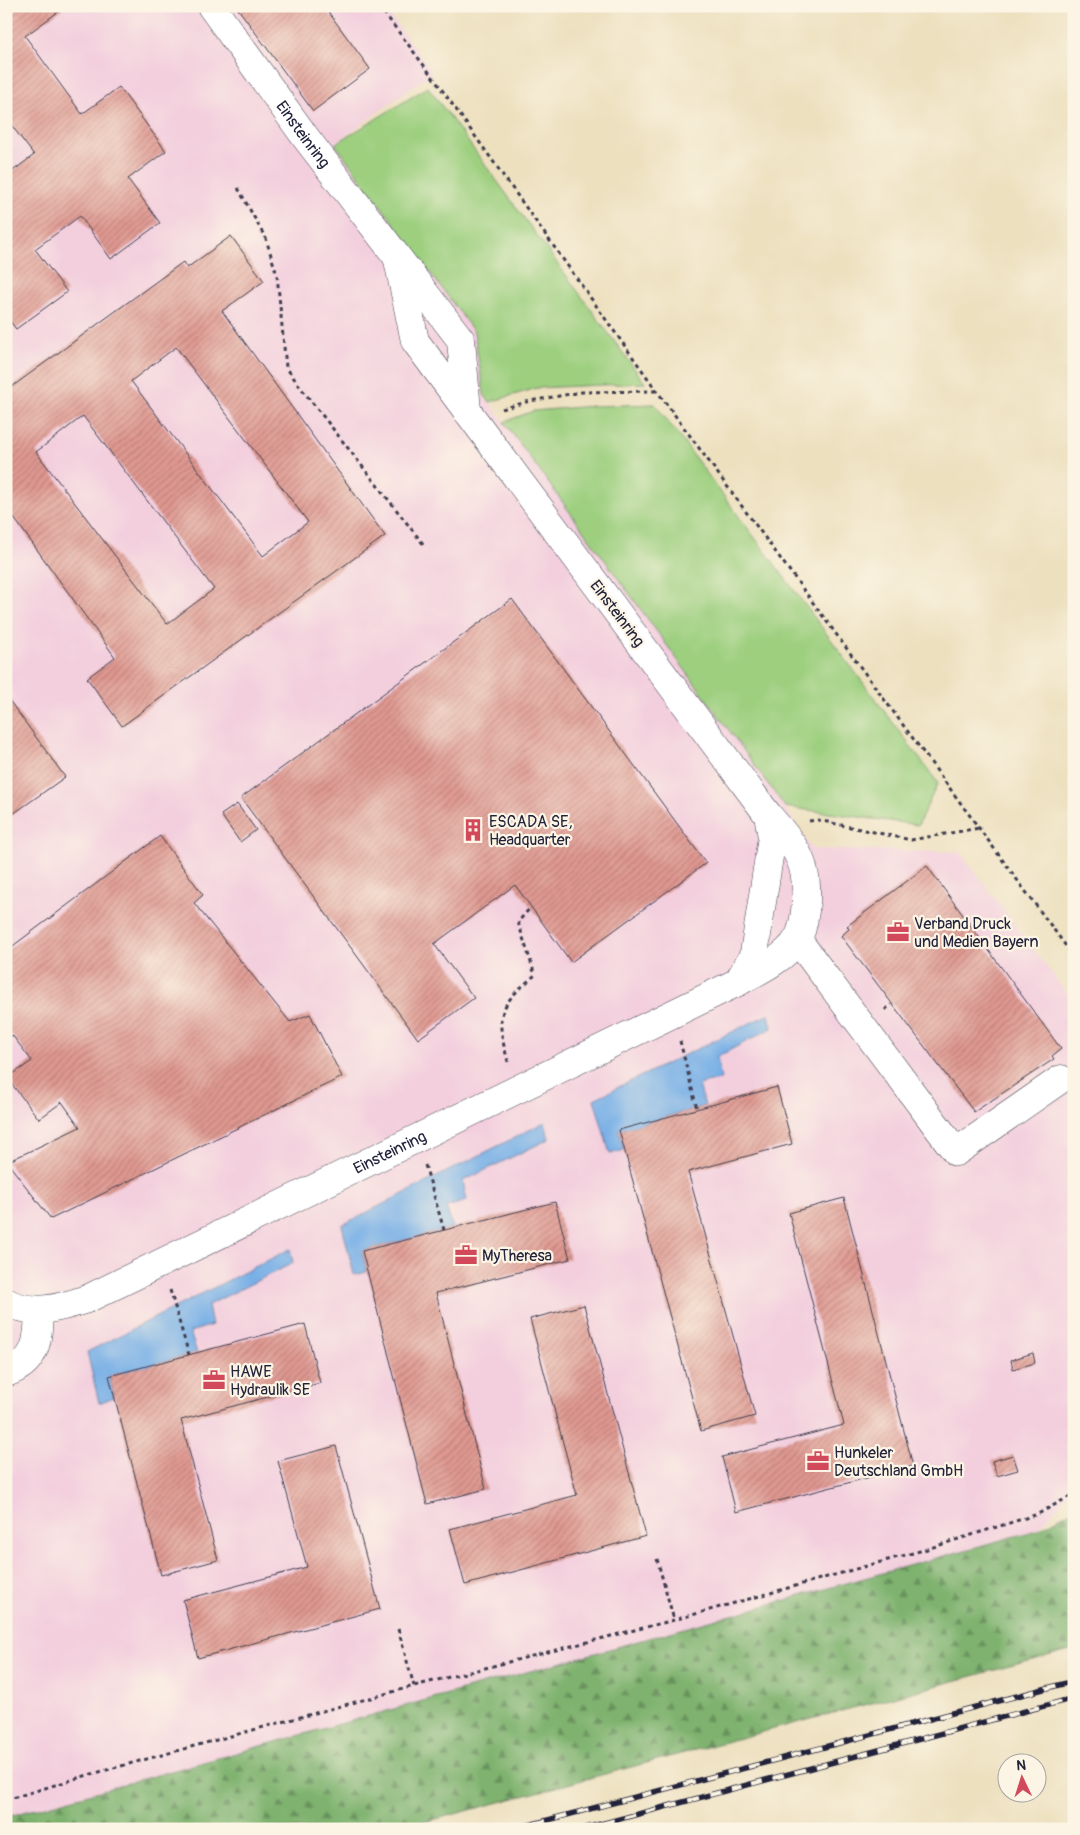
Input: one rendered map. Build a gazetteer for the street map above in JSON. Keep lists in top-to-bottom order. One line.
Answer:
{"streets":{"street":["Einsteinring"]},"places":{"building":["ESCADA SE, Headquarter"],"office":["Verband Druck und Medien Bayern","MyTheresa","HAWE Hydraulik SE","Hunkeler Deutschland GmbH"]},"north":"top"}
